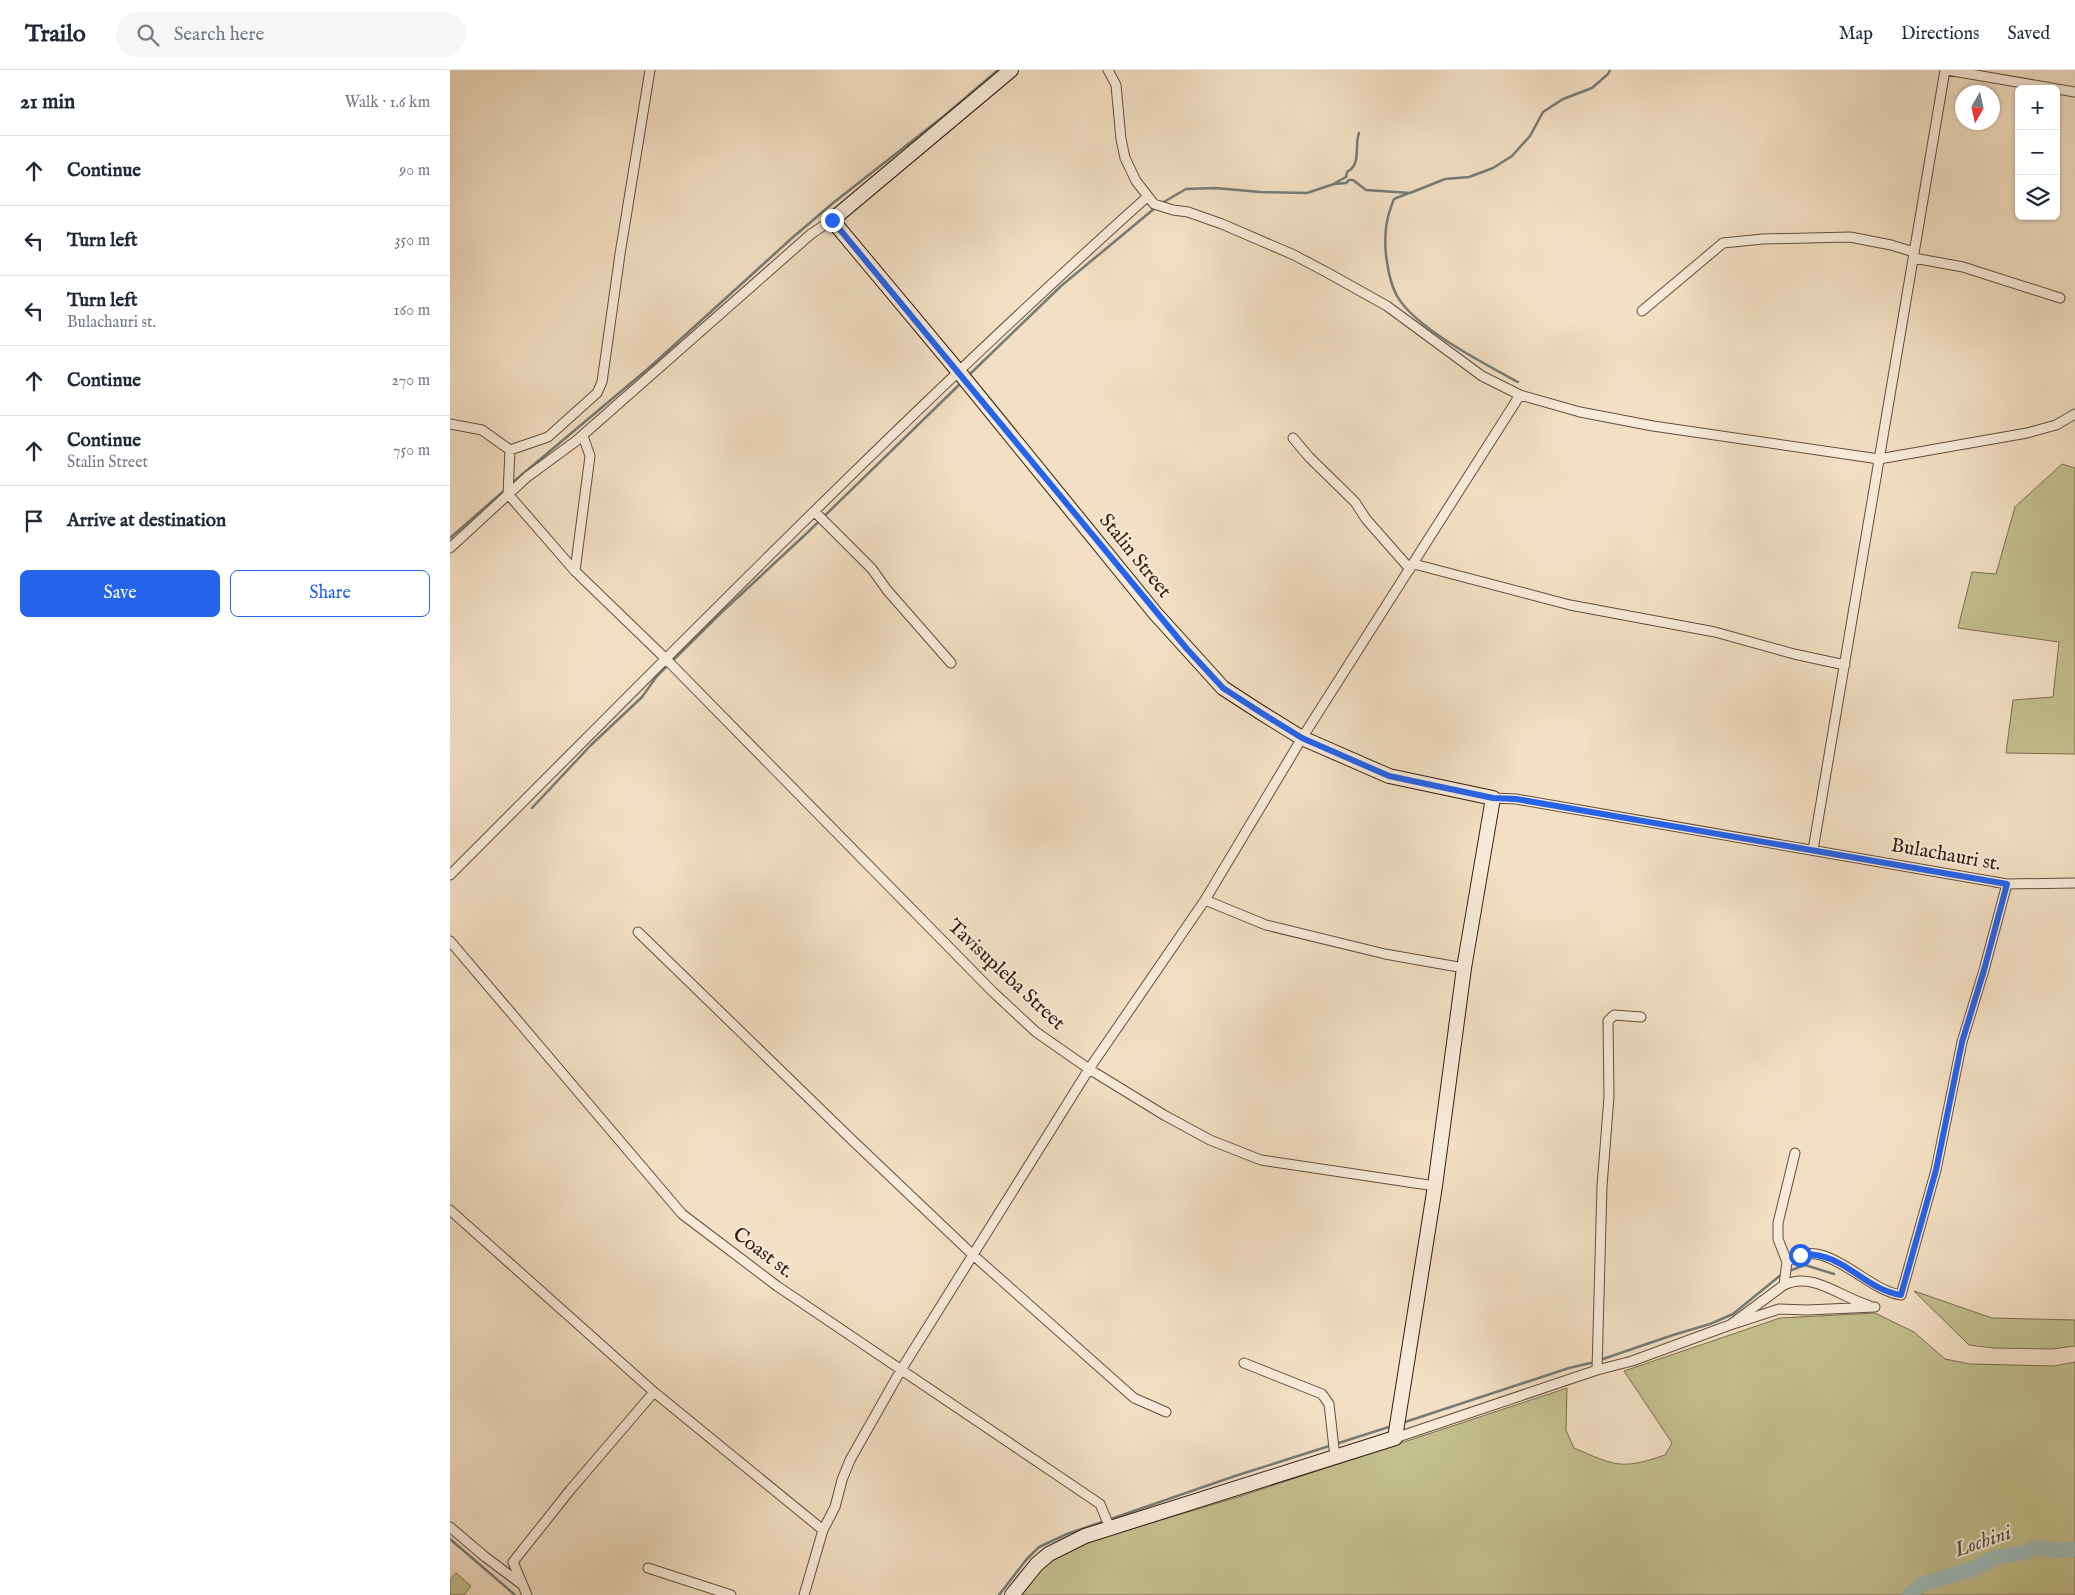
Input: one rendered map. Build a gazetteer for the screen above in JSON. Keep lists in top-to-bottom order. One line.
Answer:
{"streets":{"street":["Stalin Street","Bulachauri st.","Tavisupleba Street","Coast st."]},"crossings":[["Stalin Street","Bulachauri st."]],"water":["Lochini"],"north":"bottom","page":{"header":"Trailo","search":"Search here","nav":["Map","Directions","Saved"],"heading":["21 min","Walk · 1.6 km"],"map_buttons":["+","−"],"list":[["Continue","90 m"],["Turn left","350 m"],["Turn left","Bulachauri st.","160 m"],["Continue","270 m"],["Continue","Stalin Street","750 m"],"Arrive at destination"],"buttons":["Save","Share"]}}
